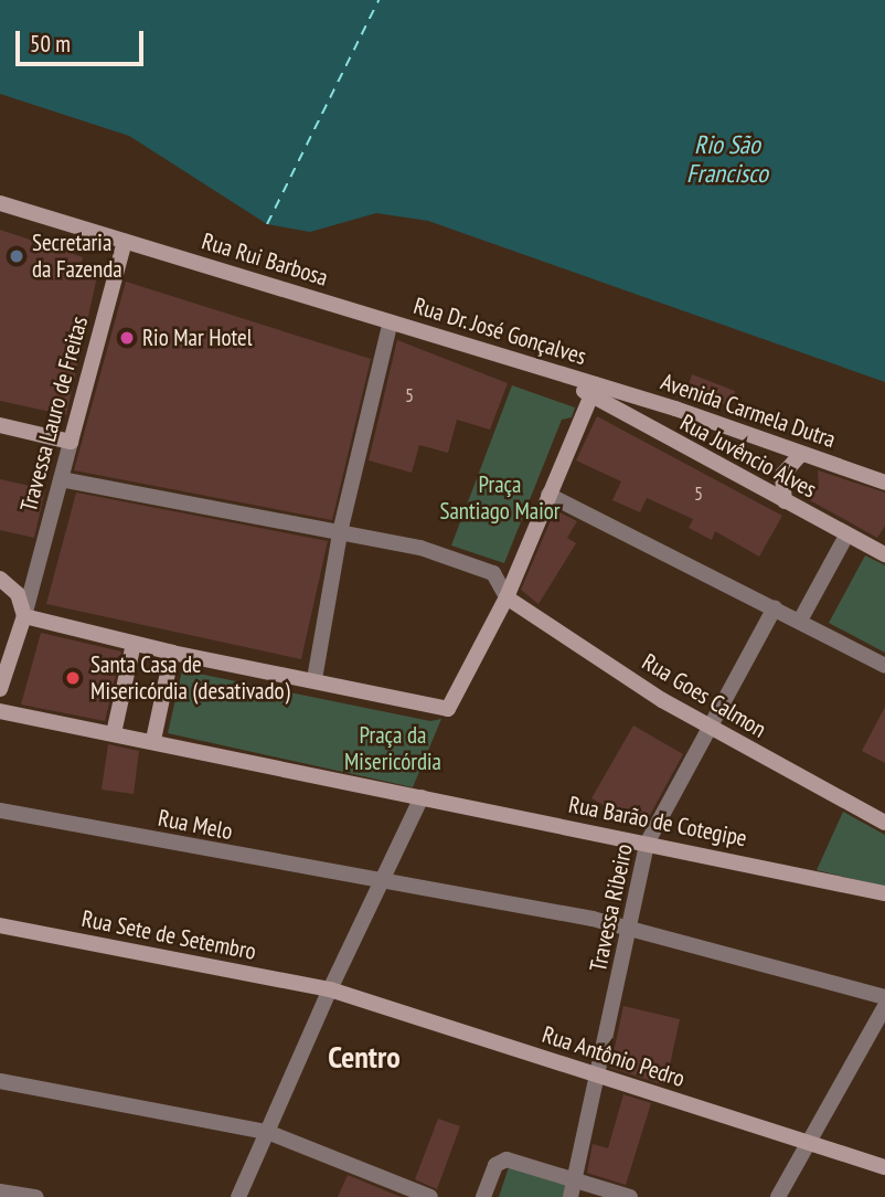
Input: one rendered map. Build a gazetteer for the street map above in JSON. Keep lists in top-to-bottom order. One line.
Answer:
{"streets":{"street":["Rua Rui Barbosa","Rua Dr. José Gonçalves","Avenida Carmela Dutra","Travessa Lauro de Freitas","Rua Juvêncio Alves","Rua Goes Calmon","Rua Barão de Cotegipe","Rua Melo","Travessa Ribeiro","Rua Sete de Setembro","Rua Antônio Pedro"]},"crossings":[["Rua Rui Barbosa","Rua Dr. José Gonçalves"],["Rua Rui Barbosa","Travessa Lauro de Freitas"],["Rua Dr. José Gonçalves","Avenida Carmela Dutra"],["Rua Dr. José Gonçalves","Rua Juvêncio Alves"],["Avenida Carmela Dutra","Rua Juvêncio Alves"],["Rua Goes Calmon","Travessa Ribeiro"],["Rua Barão de Cotegipe","Travessa Ribeiro"],["Rua Melo","Travessa Ribeiro"],["Travessa Ribeiro","Rua Antônio Pedro"],["Rua Sete de Setembro","Rua Antônio Pedro"]],"districts":["Centro"],"water":["Rio São Francisco"],"parks":["Praça Santiago Maior","Praça da Misericórdia"],"places":["Secretaria da Fazenda","Rio Mar Hotel","Santa Casa de Misericórdia (desativado)"],"house_numbers":["5","5"],"scale_bar":"50 m"}
